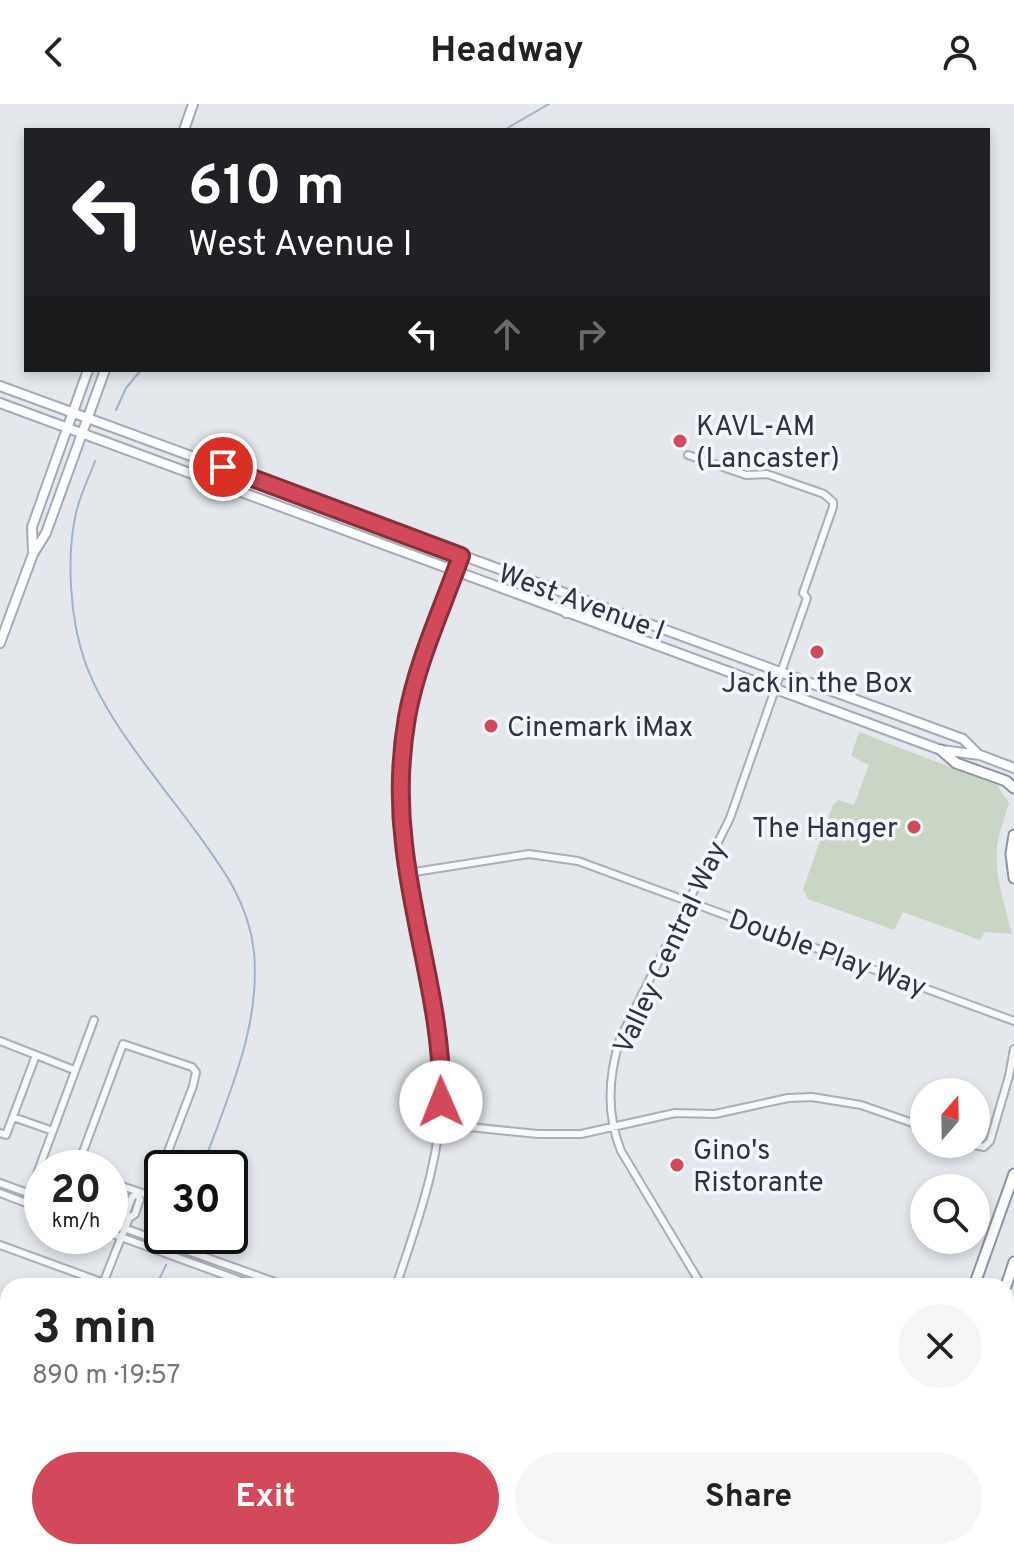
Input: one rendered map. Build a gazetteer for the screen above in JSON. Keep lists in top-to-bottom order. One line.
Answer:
{"streets":{"main road":["West Avenue I"],"street":["Valley Central Way","Double Play Way"]},"crossings":[["West Avenue I","Valley Central Way"],["Valley Central Way","Double Play Way"]],"places":["KAVL-AM (Lancaster)","Jack in the Box","Cinemark iMax","The Hanger","Gino's Ristorante"],"north":"top","page":{"header":"Headway","turn":["610 m","West Avenue I"],"speed":"20 km/h","limit":"30","heading":["3 min","890 m · 19:57"],"buttons":["Exit","Share"]}}
